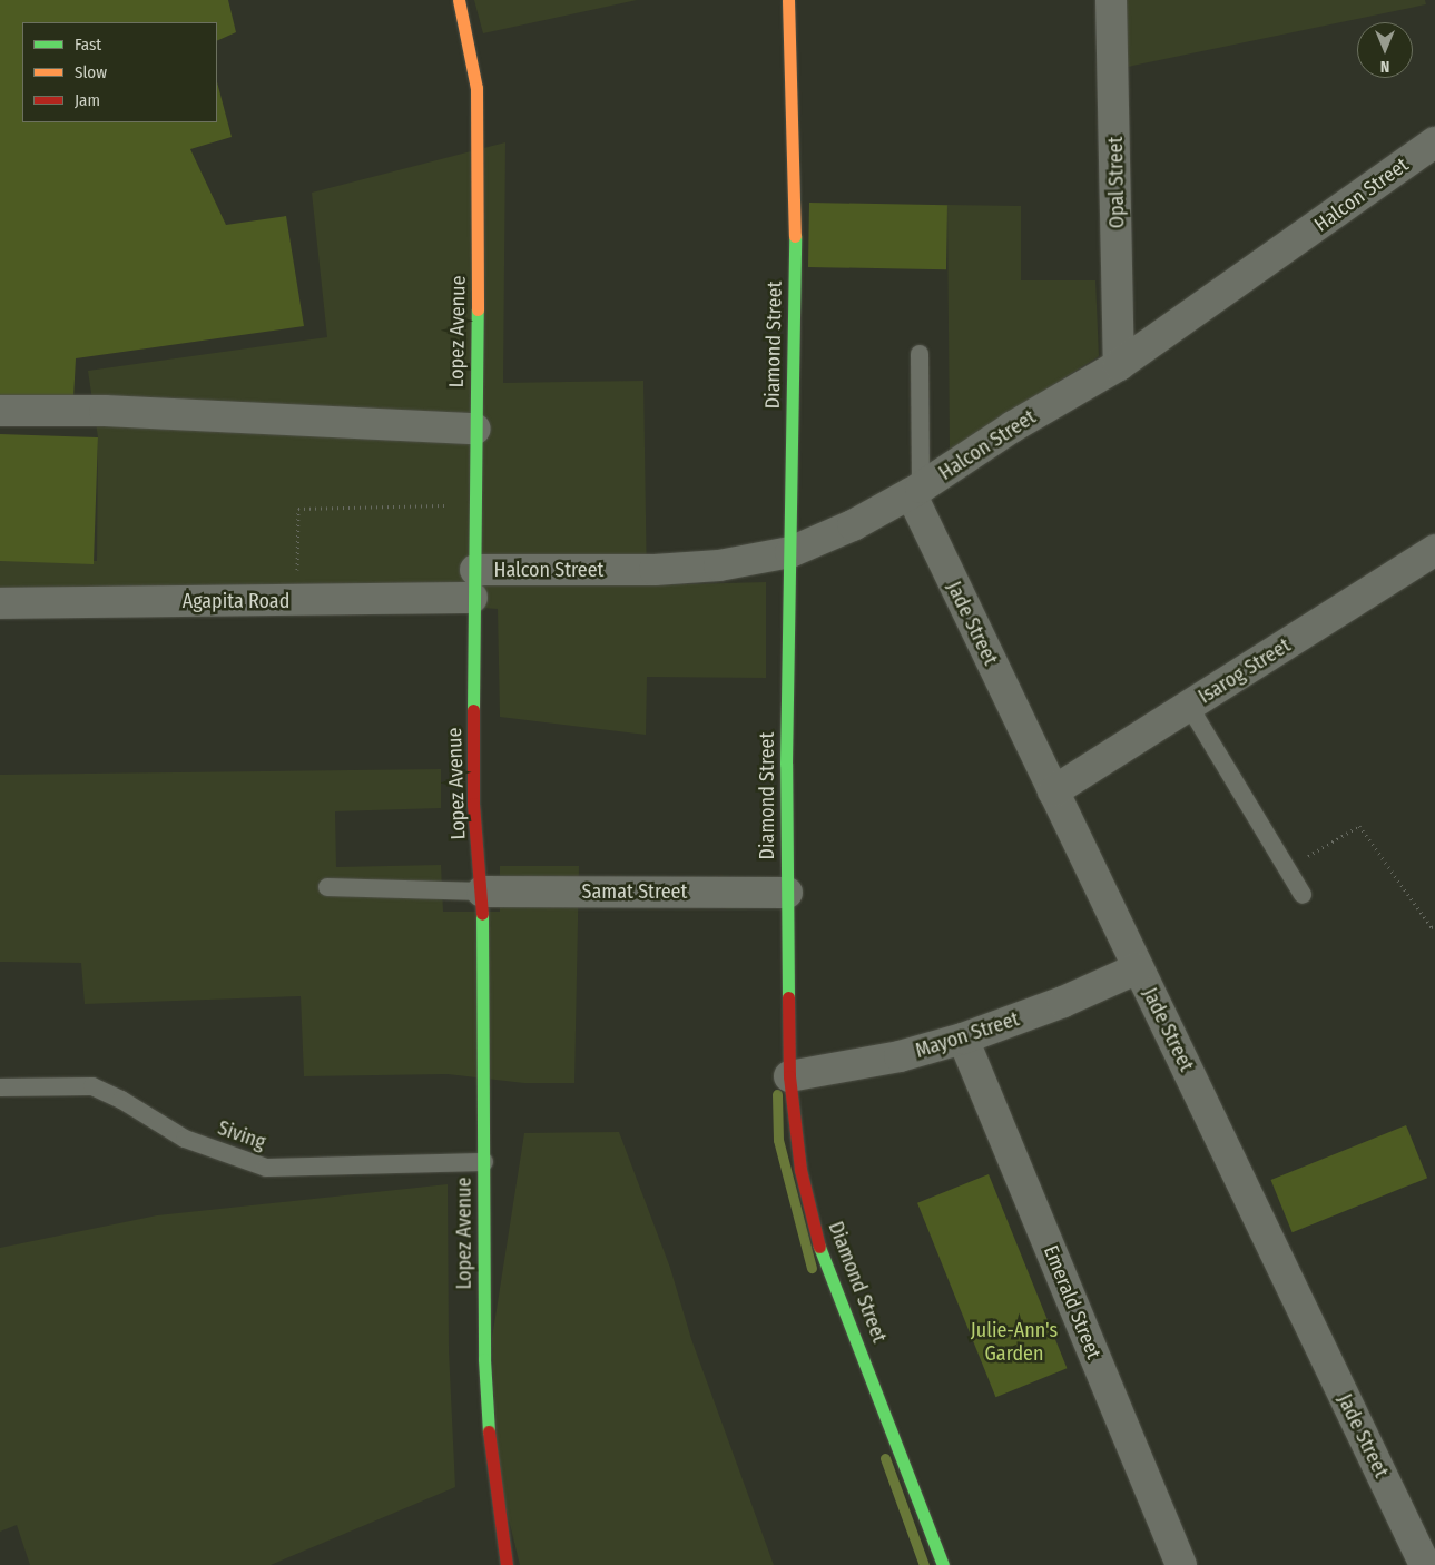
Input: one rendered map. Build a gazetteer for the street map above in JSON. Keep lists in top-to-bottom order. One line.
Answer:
{"streets":{"street":["Opal Street","Halcon Street","Lopez Avenue","Diamond Street","Agapita Road","Jade Street","Isarog Street","Samat Street","Mayon Street","Emerald Street"],"lane":["Siving"]},"crossings":[["Opal Street","Halcon Street"],["Halcon Street","Lopez Avenue"],["Halcon Street","Diamond Street"],["Halcon Street","Agapita Road"],["Halcon Street","Jade Street"],["Lopez Avenue","Agapita Road"],["Lopez Avenue","Samat Street"],["Lopez Avenue","Siving"],["Diamond Street","Samat Street"],["Diamond Street","Mayon Street"],["Jade Street","Isarog Street"],["Jade Street","Mayon Street"],["Mayon Street","Emerald Street"]],"parks":["Julie-Ann's Garden"],"legend":["Fast","Slow","Jam"],"north":"bottom"}
